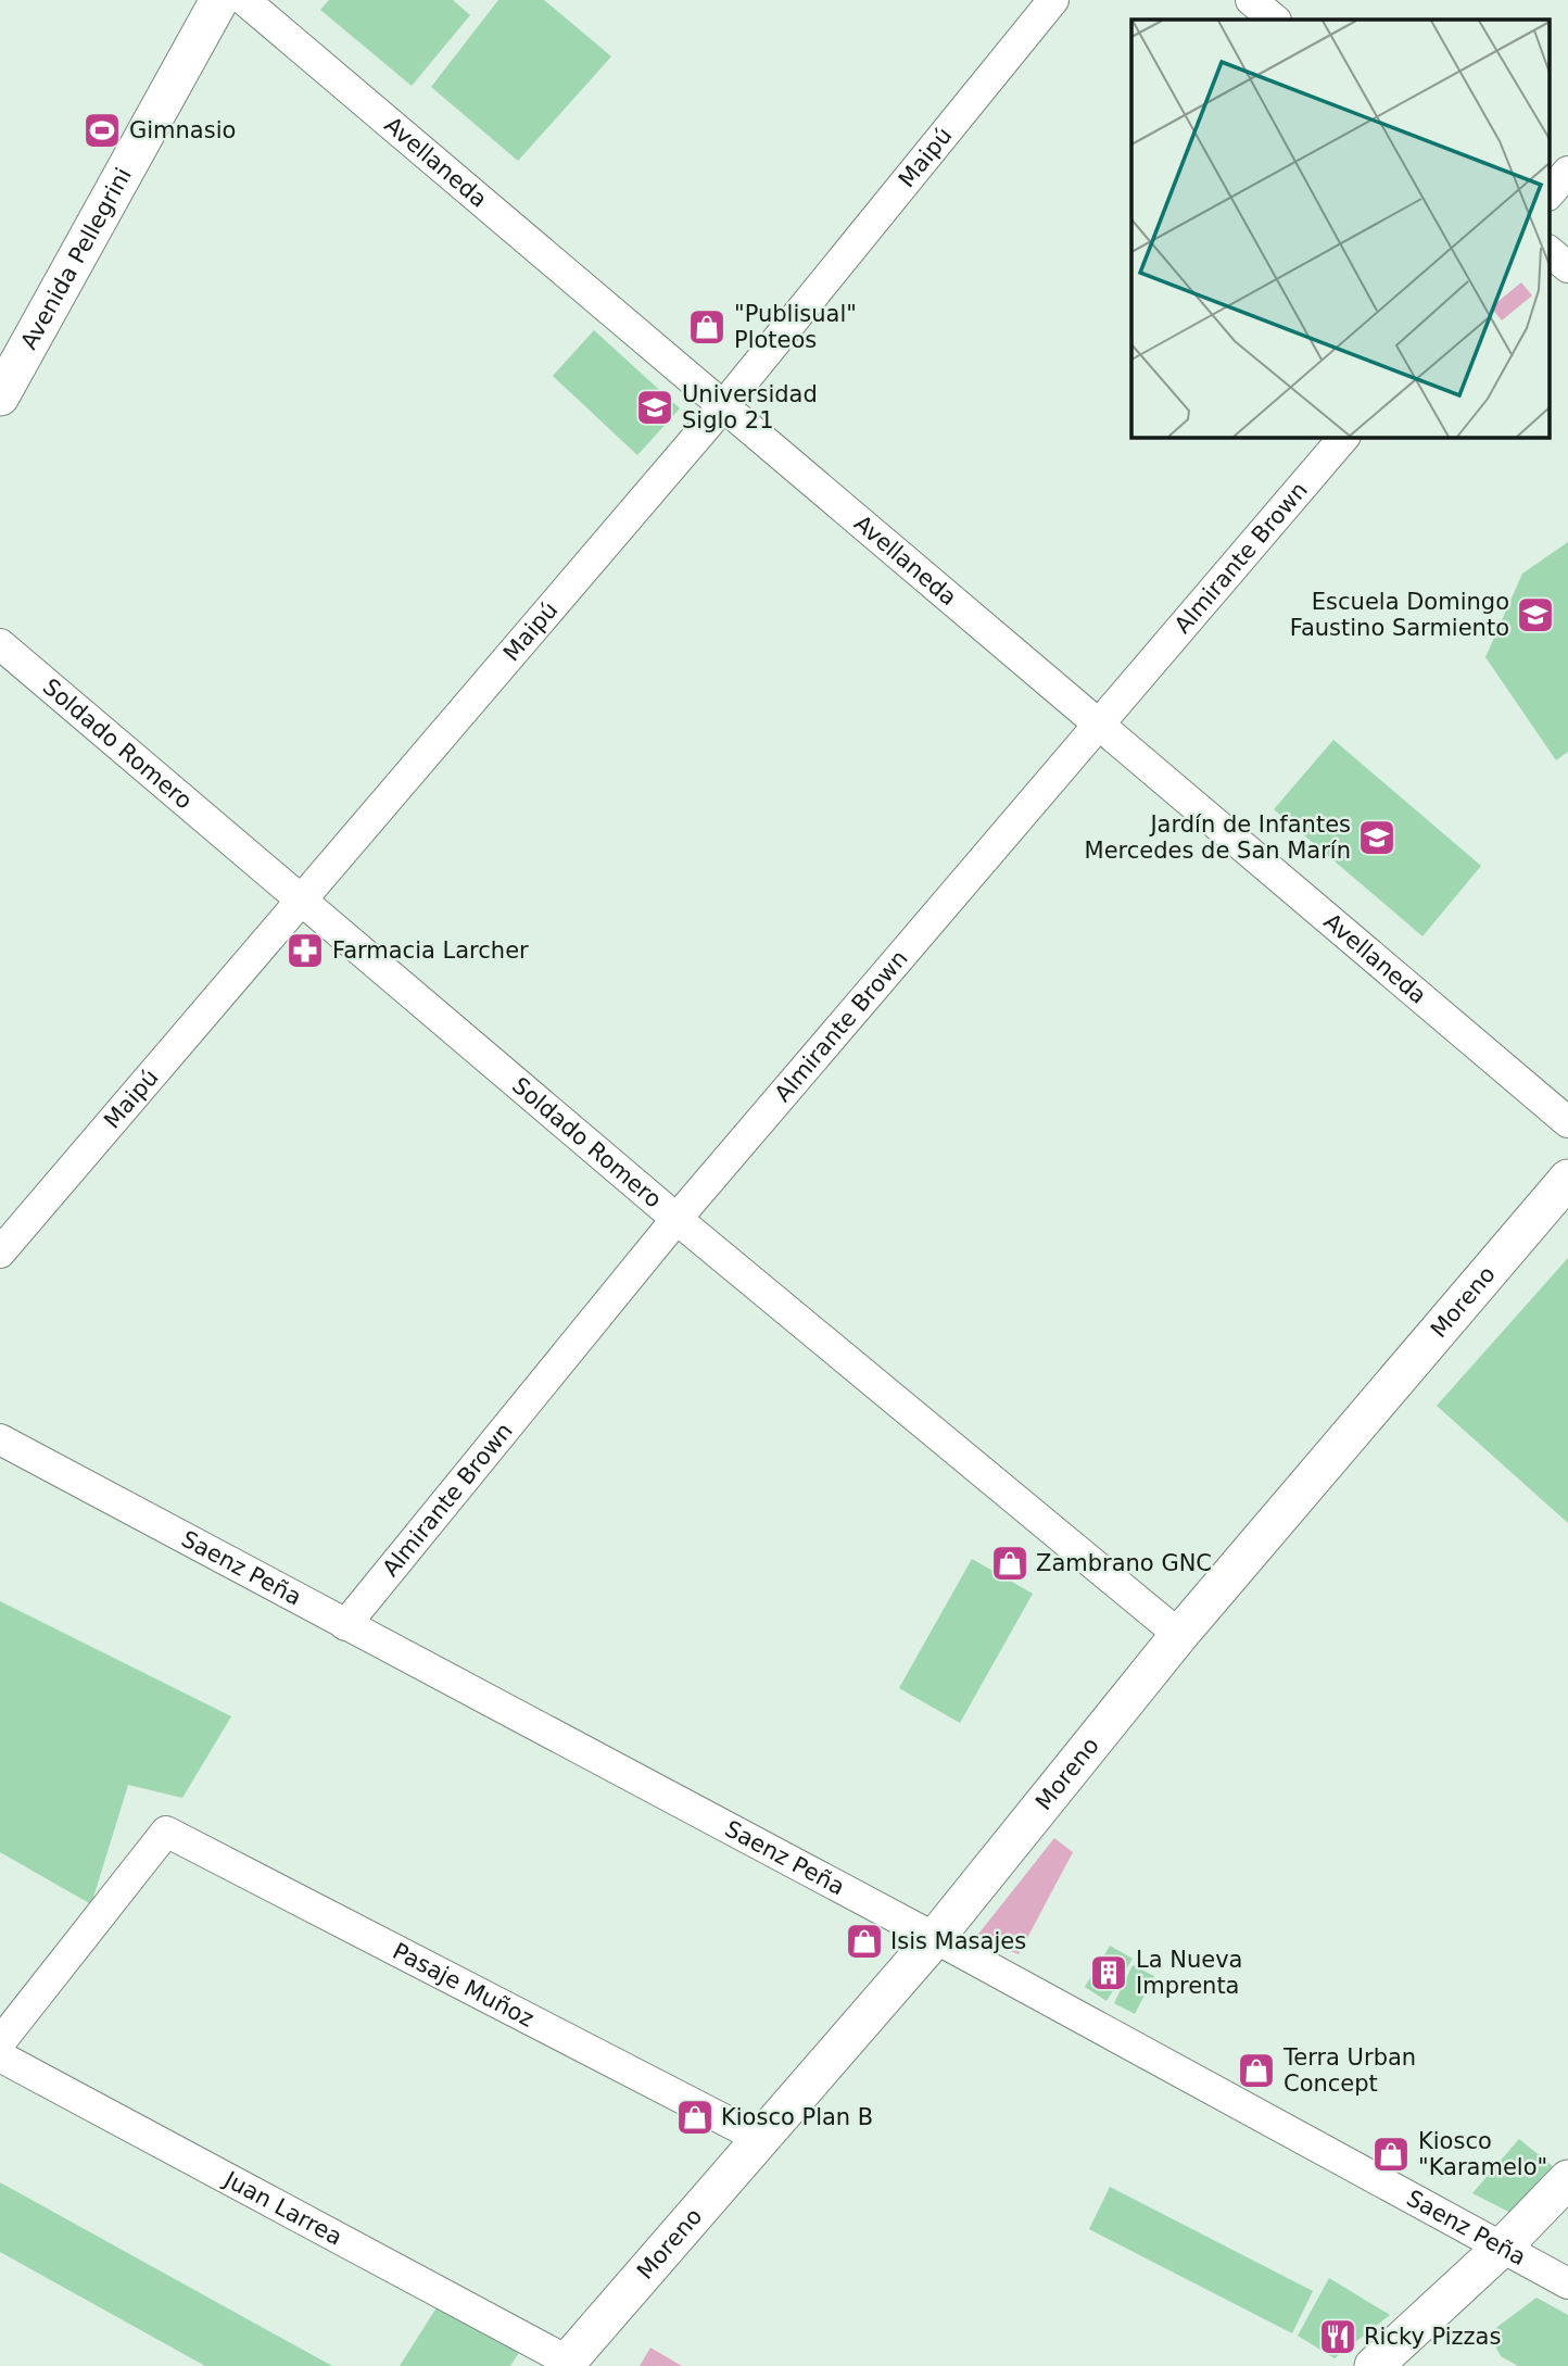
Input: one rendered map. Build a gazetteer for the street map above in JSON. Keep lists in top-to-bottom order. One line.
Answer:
{"streets":{"street":["Maipú","Avellaneda","Avenida Pellegrini","Almirante Brown","Soldado Romero","Moreno","Saenz Peña","Pasaje Muñoz","Juan Larrea"]},"crossings":[["Maipú","Avellaneda"],["Maipú","Soldado Romero"],["Avellaneda","Almirante Brown"],["Almirante Brown","Soldado Romero"],["Almirante Brown","Saenz Peña"],["Soldado Romero","Moreno"],["Moreno","Saenz Peña"],["Moreno","Pasaje Muñoz"],["Moreno","Juan Larrea"]],"places":{"sports":["Gimnasio"],"shop":["\"Publisual\" Ploteos","Zambrano GNC","Isis Masajes","Terra Urban Concept","Kiosco Plan B","Kiosco \"Karamelo\""],"school or university":["Universidad Siglo 21","Escuela Domingo Faustino Sarmiento","Jardín de Infantes Mercedes de San Marín"],"pharmacy":["Farmacia Larcher"],"building":["La Nueva Imprenta"],"restaurant":["Ricky Pizzas"]}}
